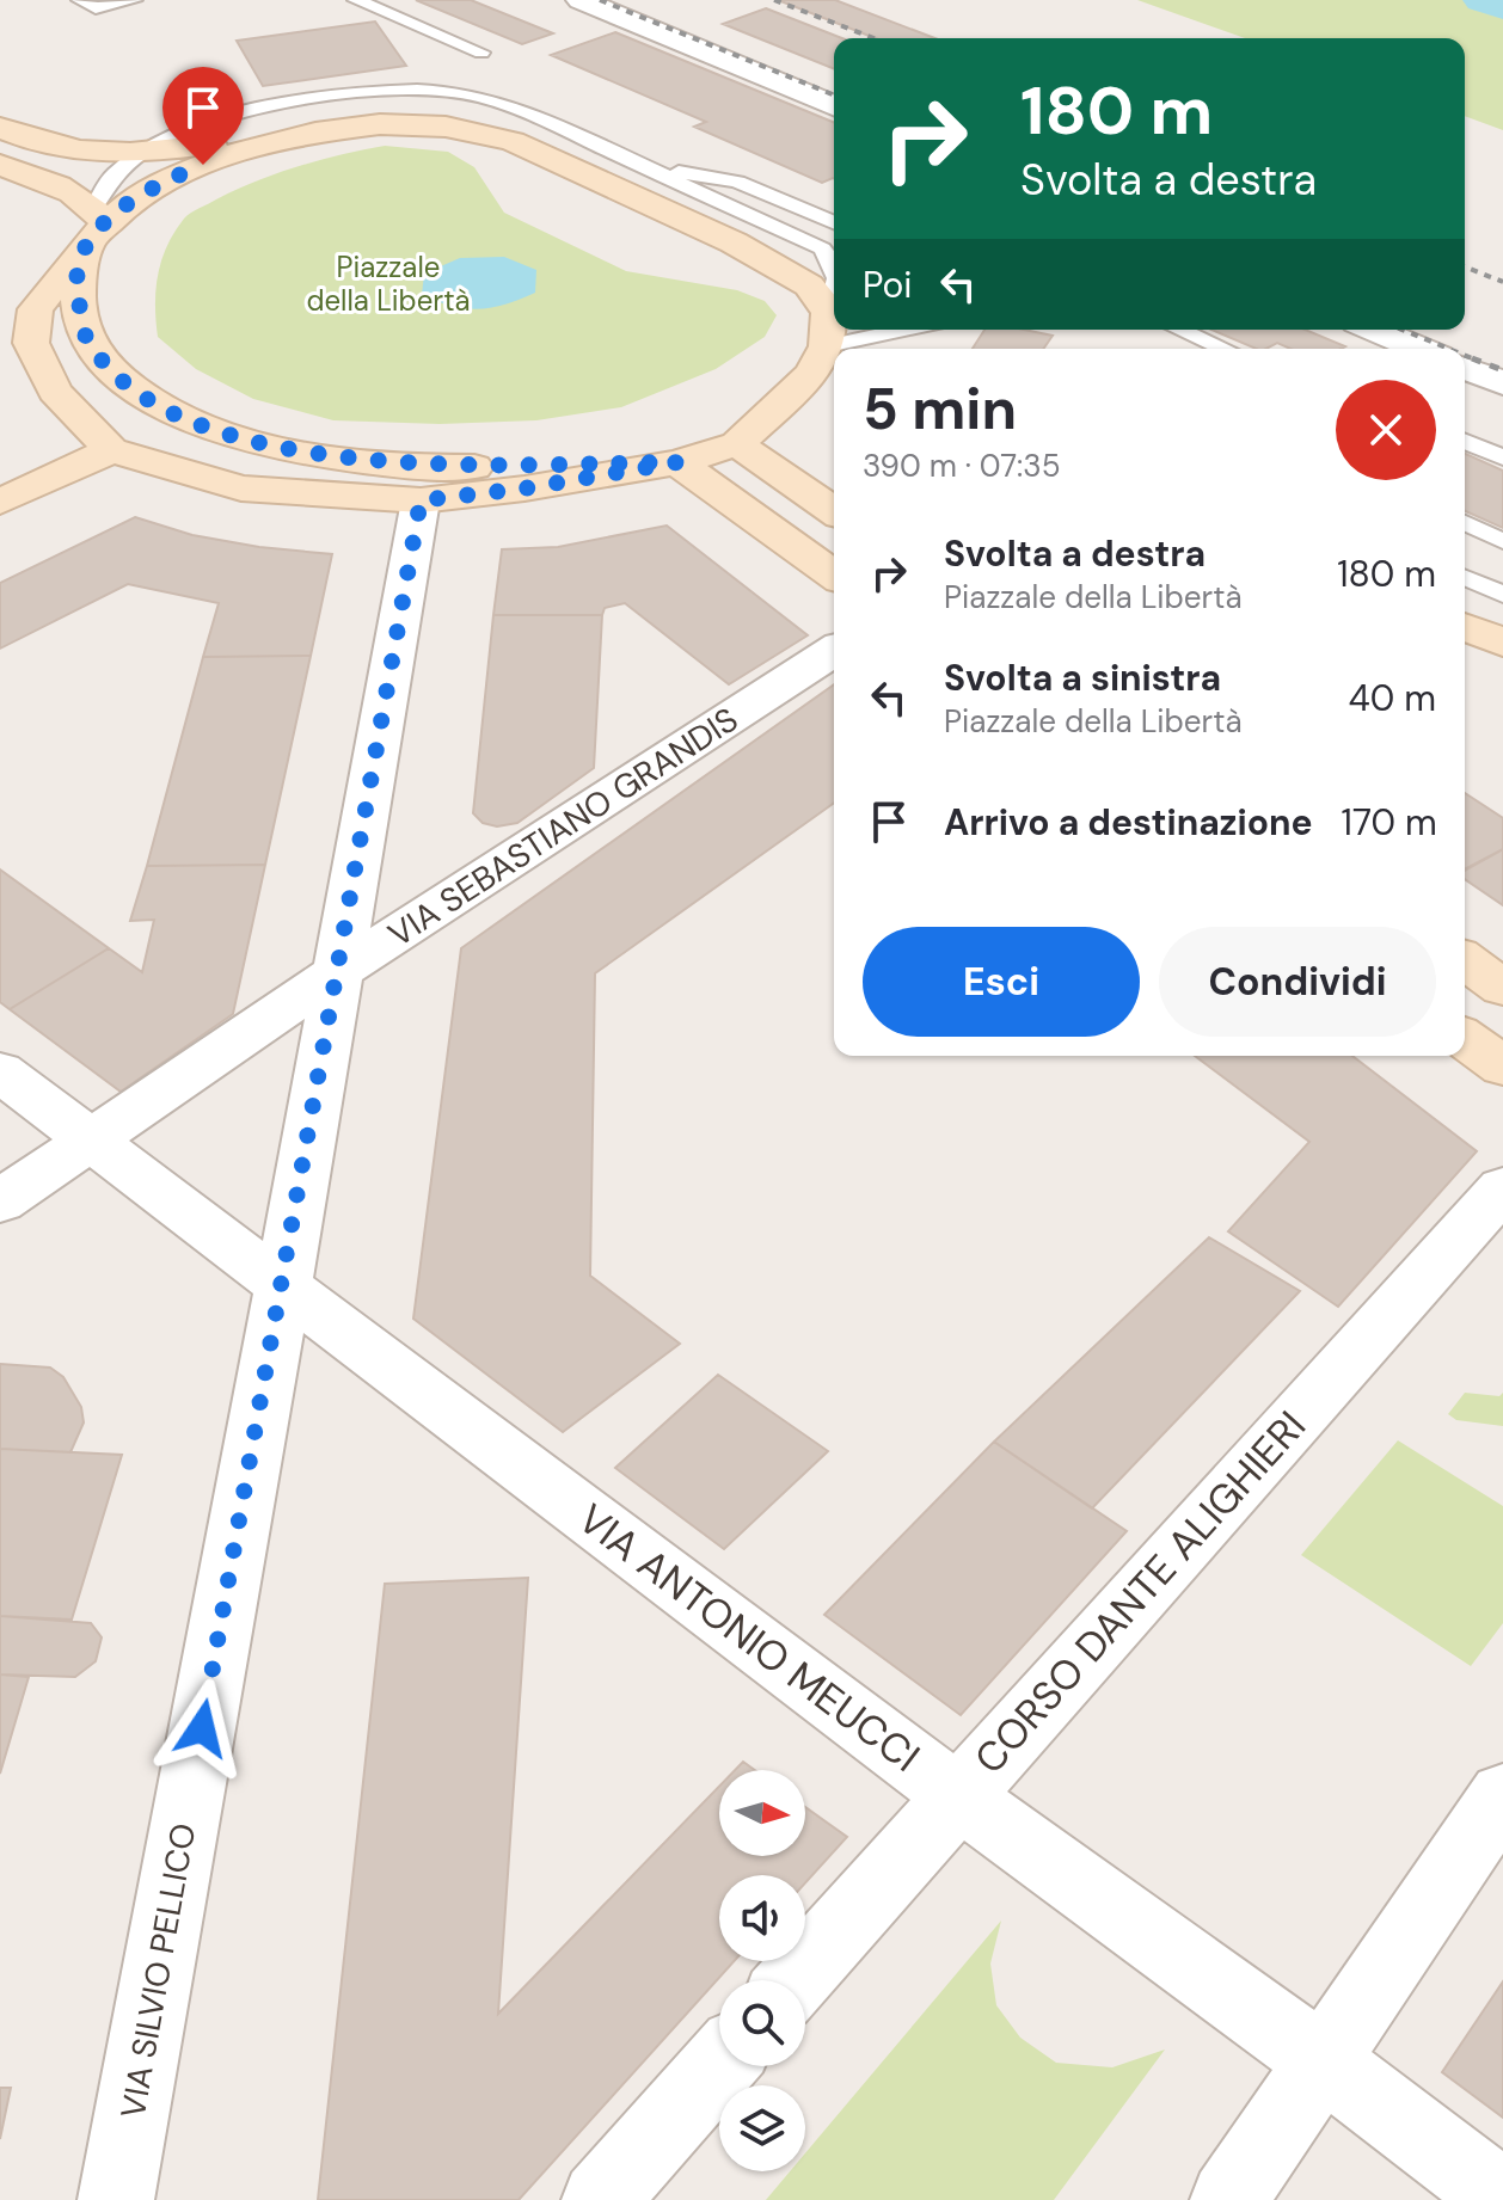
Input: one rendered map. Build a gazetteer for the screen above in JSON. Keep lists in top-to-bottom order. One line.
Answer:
{"streets":{"street":["VIA SEBASTIANO GRANDIS","CORSO DANTE ALIGHIERI","VIA ANTONIO MEUCCI","VIA SILVIO PELLICO"]},"crossings":[["VIA SEBASTIANO GRANDIS","VIA ANTONIO MEUCCI"],["VIA SEBASTIANO GRANDIS","VIA SILVIO PELLICO"],["CORSO DANTE ALIGHIERI","VIA ANTONIO MEUCCI"],["VIA ANTONIO MEUCCI","VIA SILVIO PELLICO"]],"parks":["Piazzale della Libertà"],"north":"right","page":{"turn":["180 m","Svolta a destra"],"then":"Poi","heading":["5 min","390 m · 07:35"],"list":[{"name":"Svolta a destra","note":"Piazzale della Libertà","value":"180 m"},{"name":"Svolta a sinistra","note":"Piazzale della Libertà","value":"40 m"},{"name":"Arrivo a destinazione","value":"170 m"}],"buttons":["Esci","Condividi"]}}
